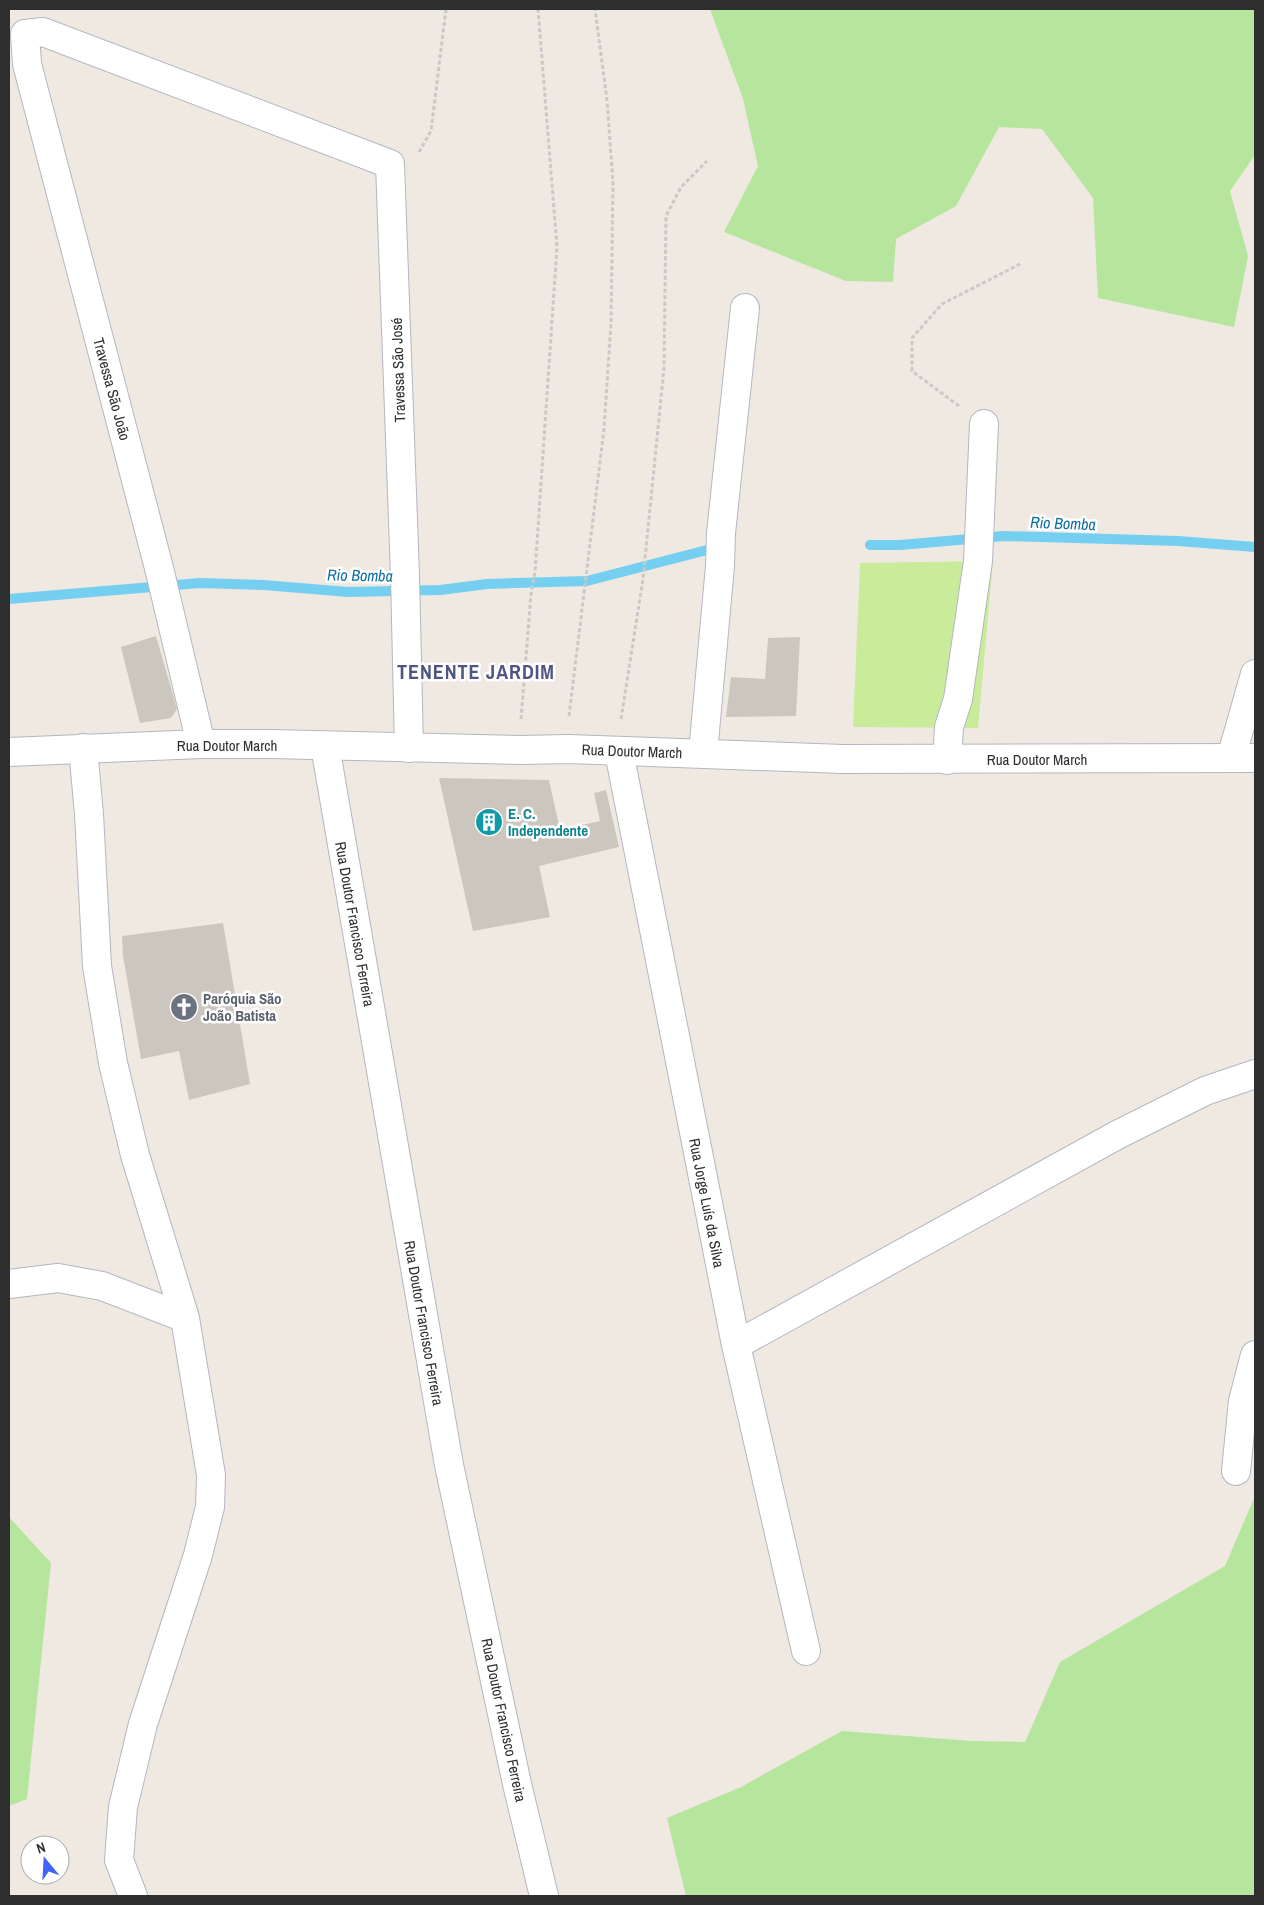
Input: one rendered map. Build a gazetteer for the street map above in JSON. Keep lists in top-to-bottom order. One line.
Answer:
{"streets":{"street":["Travessa São José","Travessa São João","Rua Doutor March","Rua Doutor Francisco Ferreira","Rua Jorge Luís da Silva"]},"crossings":[["Travessa São José","Travessa São João"],["Travessa São José","Rua Doutor March"],["Travessa São João","Rua Doutor March"],["Rua Doutor March","Rua Doutor Francisco Ferreira"],["Rua Doutor March","Rua Jorge Luís da Silva"]],"districts":["TENENTE JARDIM"],"water":["Rio Bomba"],"places":{"building":["E. C. Independente"],"church":["Paróquia São João Batista"]},"north":"top"}
